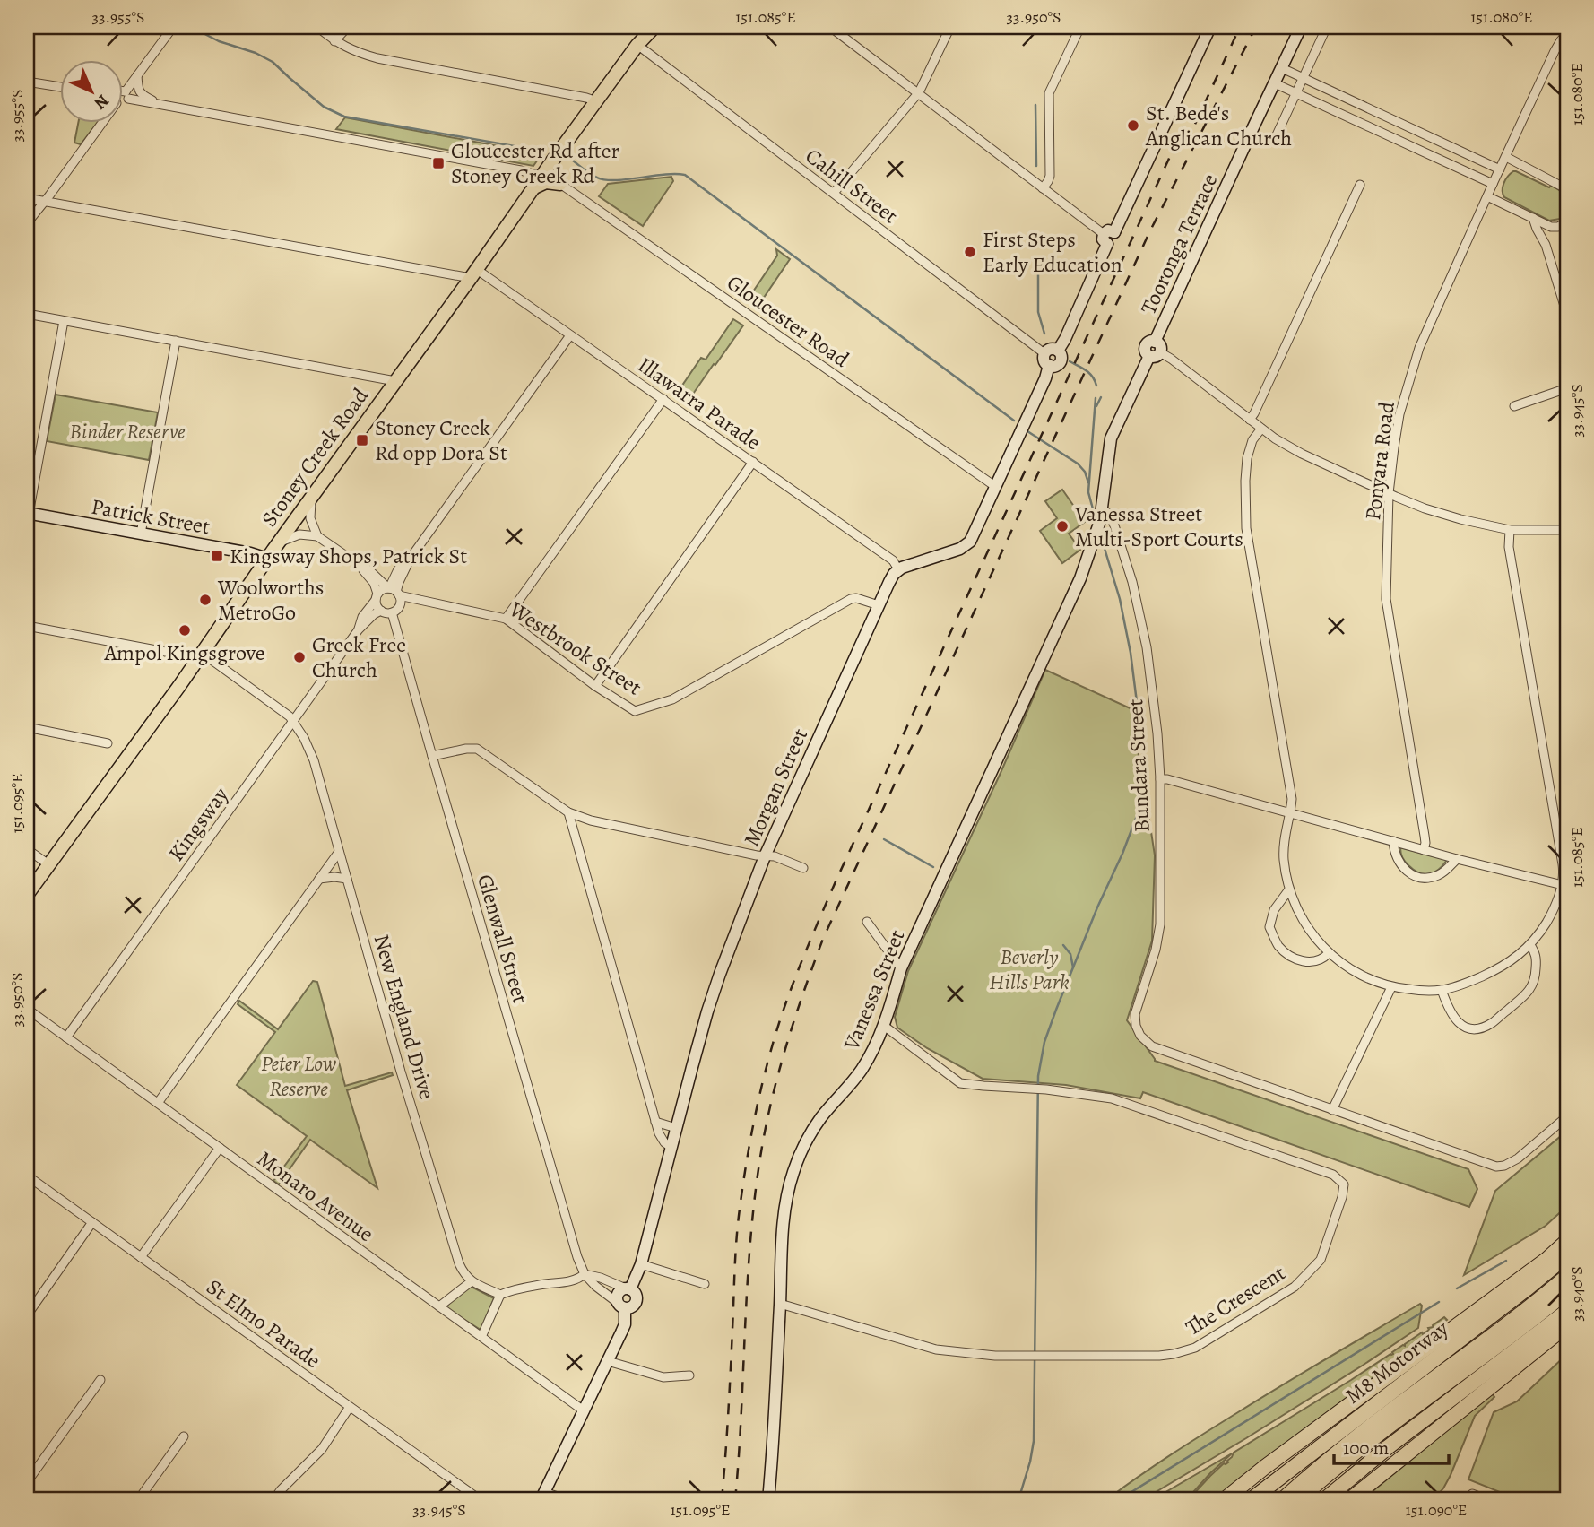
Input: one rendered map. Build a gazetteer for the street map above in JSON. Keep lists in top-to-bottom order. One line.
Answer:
{"streets":{"highway":["M8 Motorway"],"main road":["Stoney Creek Road"],"street":["Cahill Street","Tooronga Terrace","Gloucester Road","Illawarra Parade","Ponyara Road","Patrick Street","Westbrook Street","Bundara Street","Morgan Street","Kingsway","Glenwall Street","Vanessa Street","New England Drive","Monaro Avenue","The Crescent","St Elmo Parade"]},"crossings":[["Cahill Street","Stoney Creek Road"],["Illawarra Parade","Stoney Creek Road"],["Illawarra Parade","Morgan Street"],["Stoney Creek Road","Patrick Street"],["Westbrook Street","Morgan Street"],["Westbrook Street","Kingsway"],["Westbrook Street","Glenwall Street"],["Bundara Street","Vanessa Street"],["Kingsway","Glenwall Street"],["Kingsway","New England Drive"],["Kingsway","Monaro Avenue"],["Vanessa Street","The Crescent"]],"parks":["Binder Reserve","Beverly Hills Park","Peter Low Reserve"],"places":{"other":["St. Bede's Anglican Church","First Steps Early Education","Vanessa Street Multi-Sport Courts","Woolworths MetroGo","Ampol Kingsgrove","Greek Free Church"],"transit":["Gloucester Rd after Stoney Creek Rd","Stoney Creek Rd opp Dora St","Kingsway Shops, Patrick St"]},"scale_bar":"100 m","north":"bottom right","coordinates":["33.955°S","151.085°E","33.950°S","151.080°E","33.945°S","151.095°E","33.940°S","151.090°E"]}
